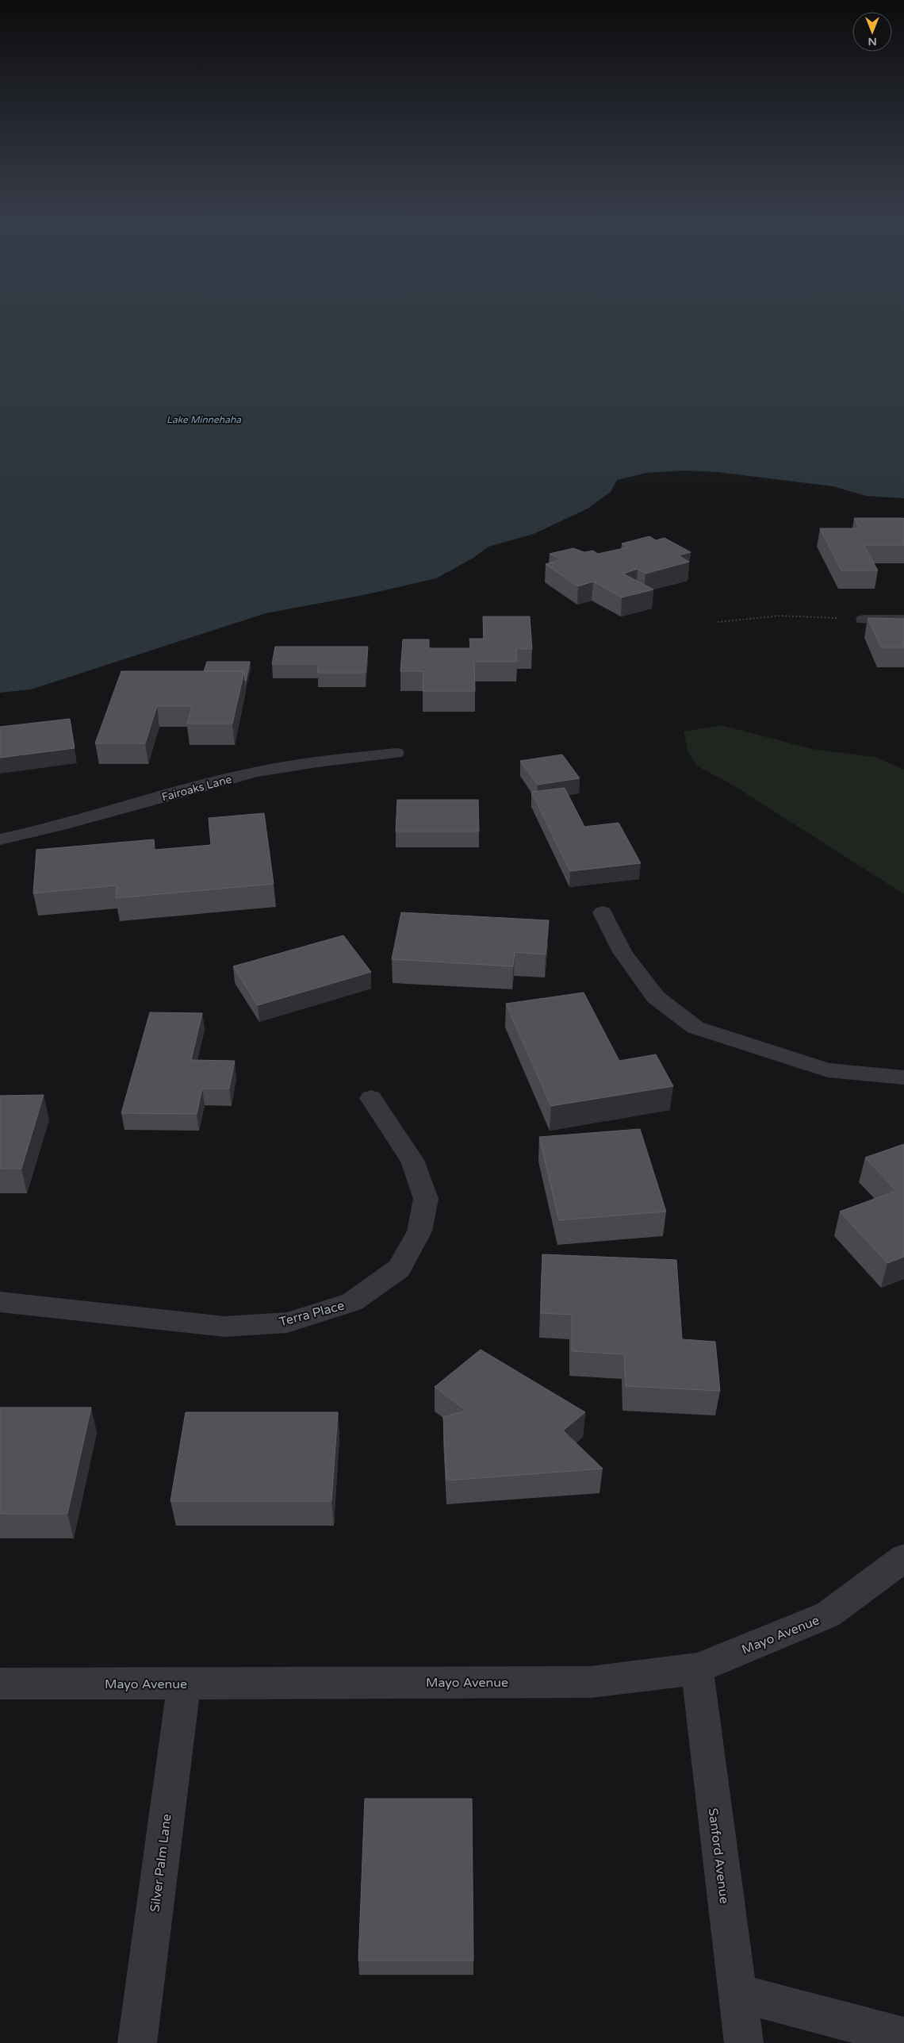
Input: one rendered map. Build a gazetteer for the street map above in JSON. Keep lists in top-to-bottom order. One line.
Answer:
{"streets":{"street":["Fairoaks Lane","Terra Place","Mayo Avenue","Sanford Avenue","Silver Palm Lane"]},"crossings":[["Mayo Avenue","Sanford Avenue"],["Mayo Avenue","Silver Palm Lane"]],"water":["Lake Minnehaha"],"north":"bottom"}
